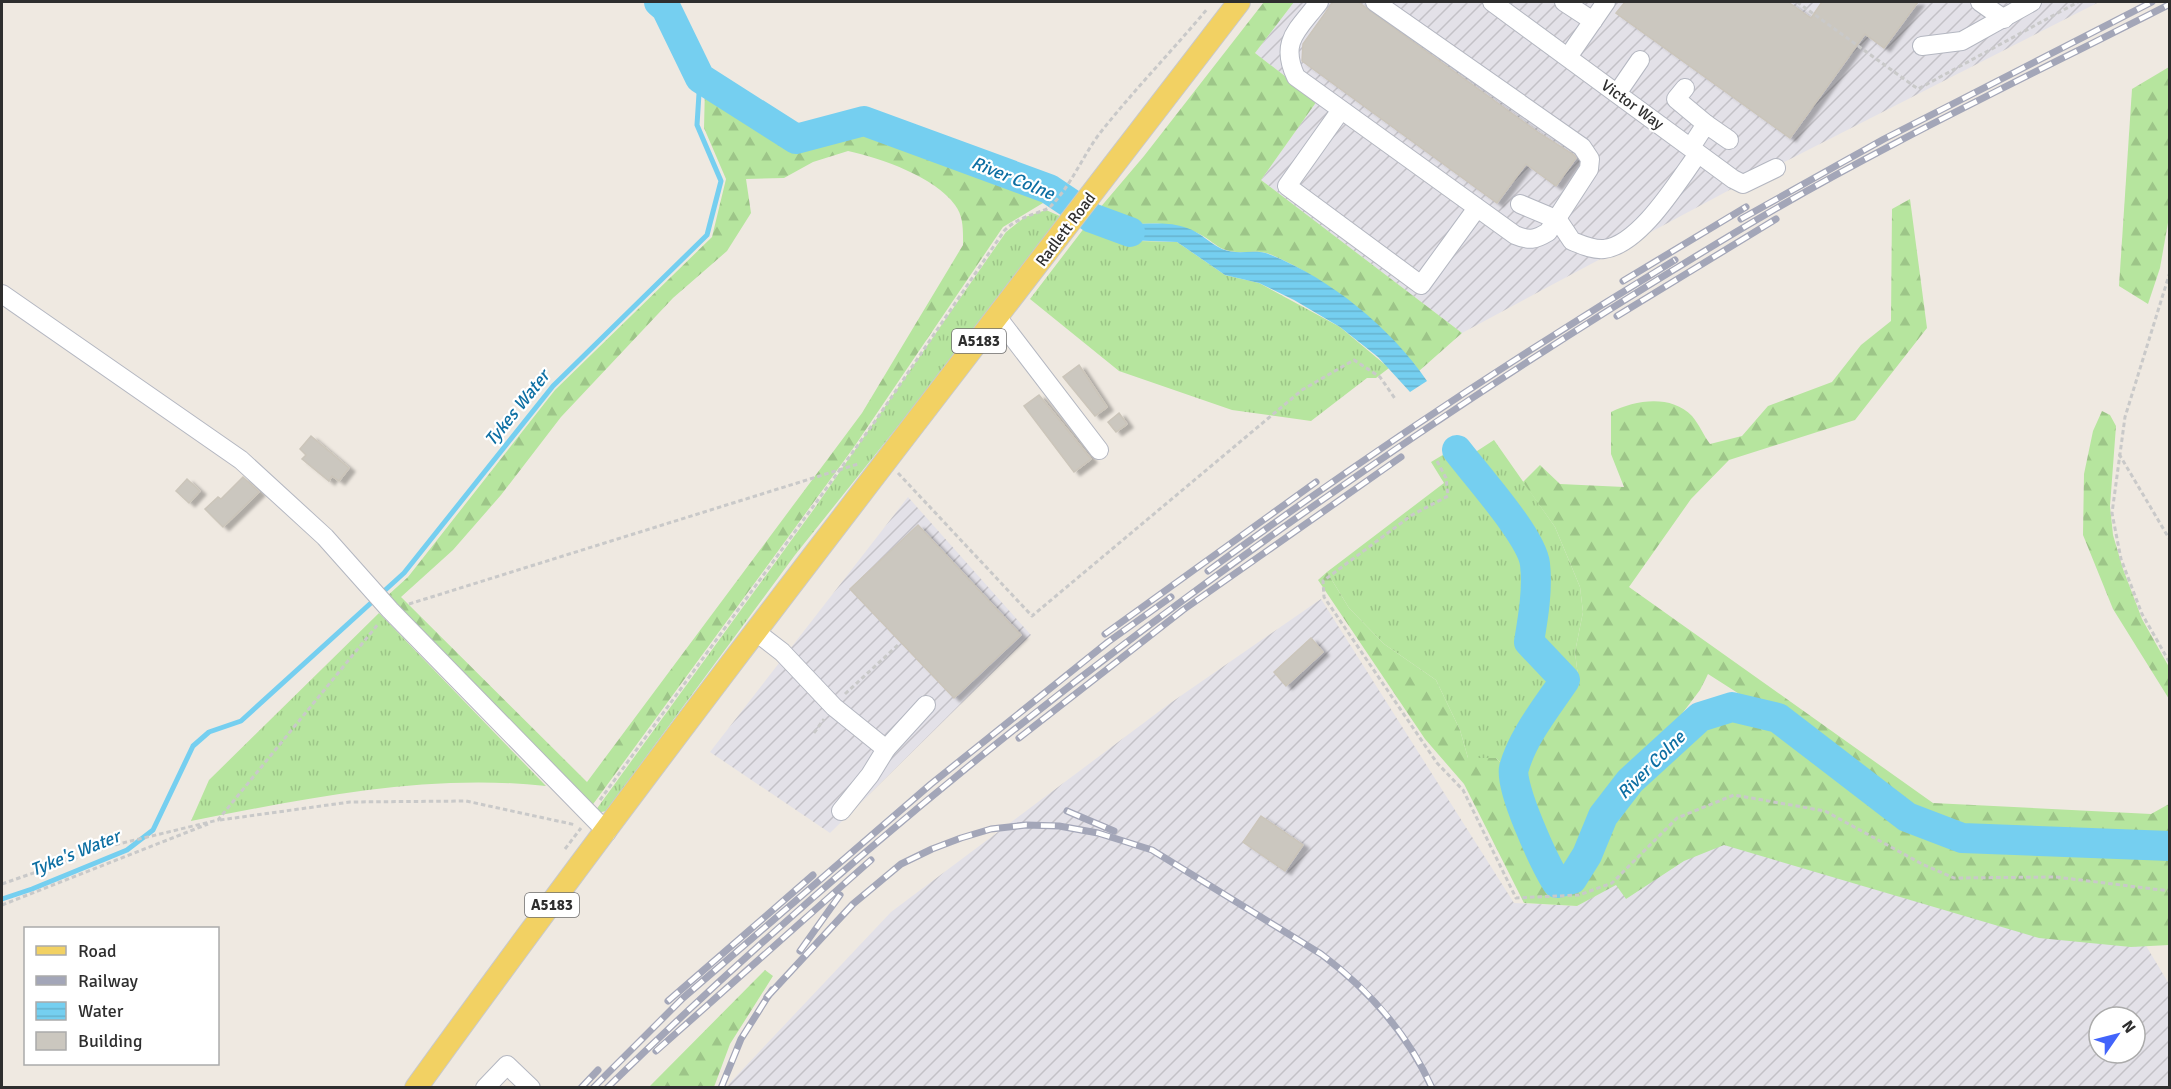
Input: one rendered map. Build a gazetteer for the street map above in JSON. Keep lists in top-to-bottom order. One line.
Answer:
{"streets":{"main road":["Radlett Road","A5183"],"street":["Victor Way"]},"crossings":[["Radlett Road","A5183"]],"water":["River Colne","Tykes Water","Tyke's Water"],"legend":["Road","Railway","Water","Building"],"north":"top right"}
